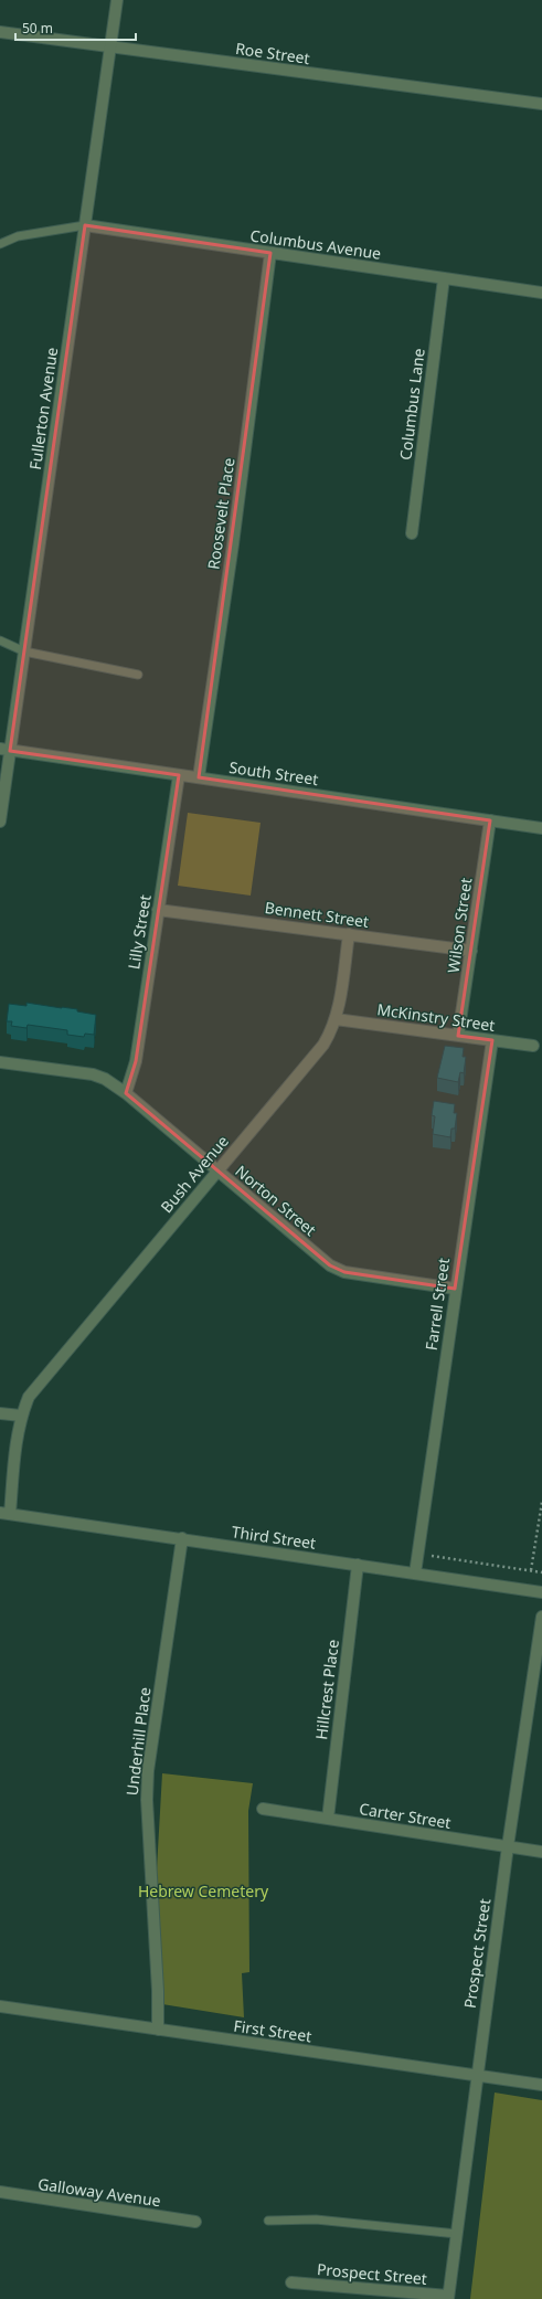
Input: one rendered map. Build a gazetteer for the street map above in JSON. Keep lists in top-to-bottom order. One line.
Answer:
{"streets":{"street":["Roe Street","Columbus Avenue","Columbus Lane","Fullerton Avenue","Roosevelt Place","South Street","Bennett Street","Wilson Street","Lilly Street","McKinstry Street","Bush Avenue","Norton Street","Farrell Street","Third Street","Hillcrest Place","Underhill Place","Carter Street","Prospect Street","First Street","Galloway Avenue"]},"crossings":[["Roe Street","Fullerton Avenue"],["Columbus Avenue","Columbus Lane"],["Columbus Avenue","Fullerton Avenue"],["Columbus Avenue","Roosevelt Place"],["Fullerton Avenue","South Street"],["Roosevelt Place","South Street"],["South Street","Wilson Street"],["South Street","Lilly Street"],["Bennett Street","Wilson Street"],["Bennett Street","Lilly Street"],["Bennett Street","Bush Avenue"],["Wilson Street","McKinstry Street"],["Lilly Street","Norton Street"],["McKinstry Street","Bush Avenue"],["McKinstry Street","Farrell Street"],["Bush Avenue","Norton Street"],["Bush Avenue","Third Street"],["Norton Street","Farrell Street"],["Farrell Street","Third Street"],["Third Street","Hillcrest Place"],["Third Street","Underhill Place"],["Hillcrest Place","Carter Street"],["Underhill Place","First Street"],["Carter Street","Prospect Street"],["Prospect Street","First Street"]],"parks":["Hebrew Cemetery"],"scale_bar":"50 m"}
